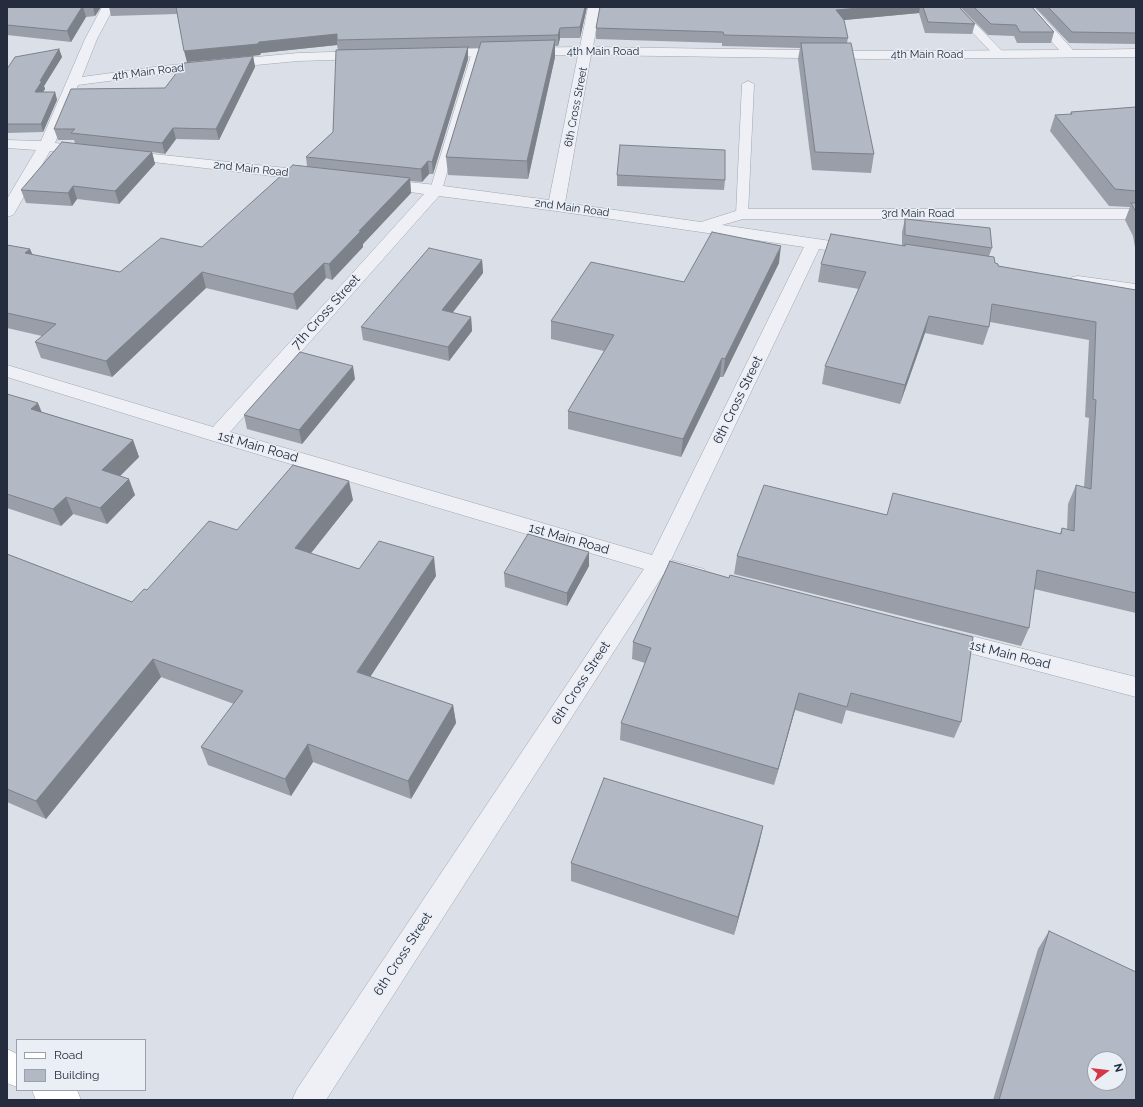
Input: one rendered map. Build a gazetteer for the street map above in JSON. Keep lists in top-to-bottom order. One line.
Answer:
{"streets":{"street":["4th Main Road","6th Cross Street","2nd Main Road","3rd Main Road","7th Cross Street","1st Main Road"]},"crossings":[["4th Main Road","6th Cross Street"],["6th Cross Street","2nd Main Road"],["6th Cross Street","1st Main Road"],["2nd Main Road","3rd Main Road"],["2nd Main Road","7th Cross Street"],["7th Cross Street","1st Main Road"]],"legend":["Road","Building"],"north":"right"}
